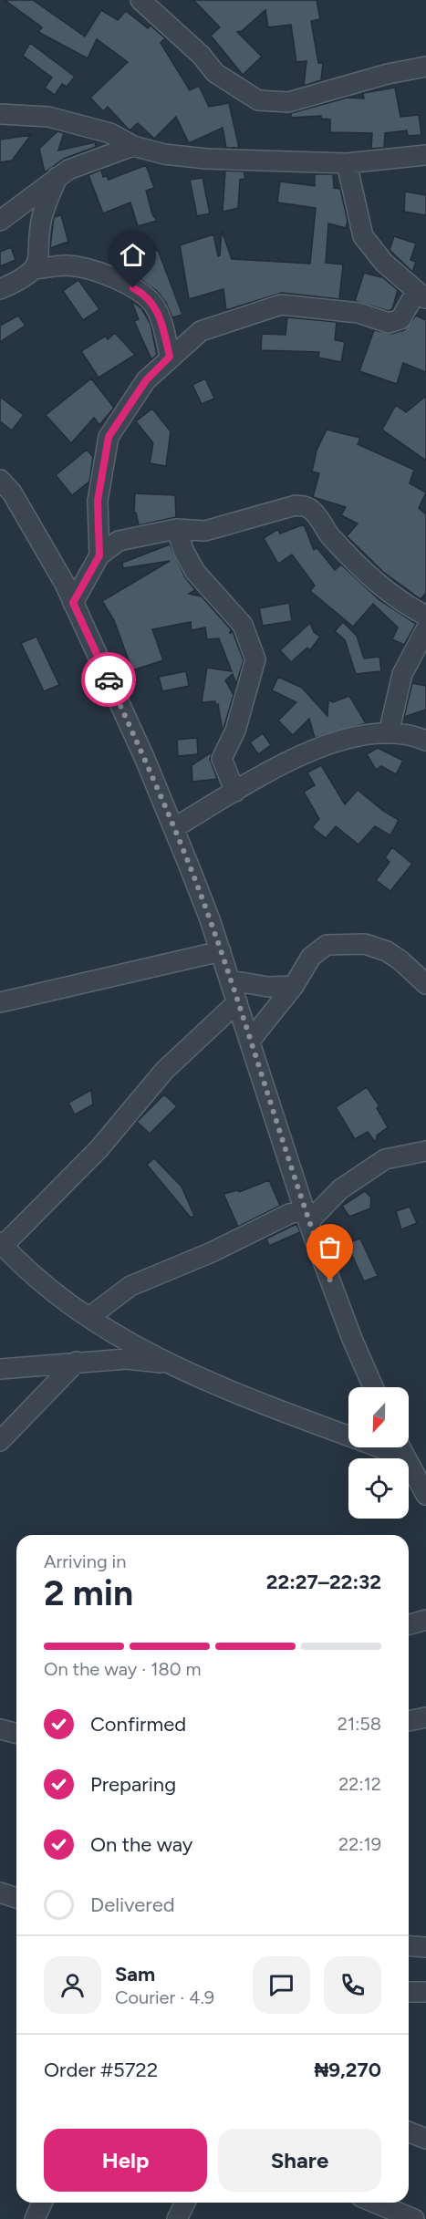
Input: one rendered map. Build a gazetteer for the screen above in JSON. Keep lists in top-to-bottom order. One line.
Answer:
{"north":"bottom","page":{"heading":["2 min","Arriving in","22:27–22:32"],"panel":["Sam","Courier · 4.9","Order #5722","₦9,270"],"bar":"On the way · 180 m","list":[["Confirmed","21:58"],["Preparing","22:12"],["On the way","22:19"],"Delivered"],"buttons":["Help","Share"]}}
